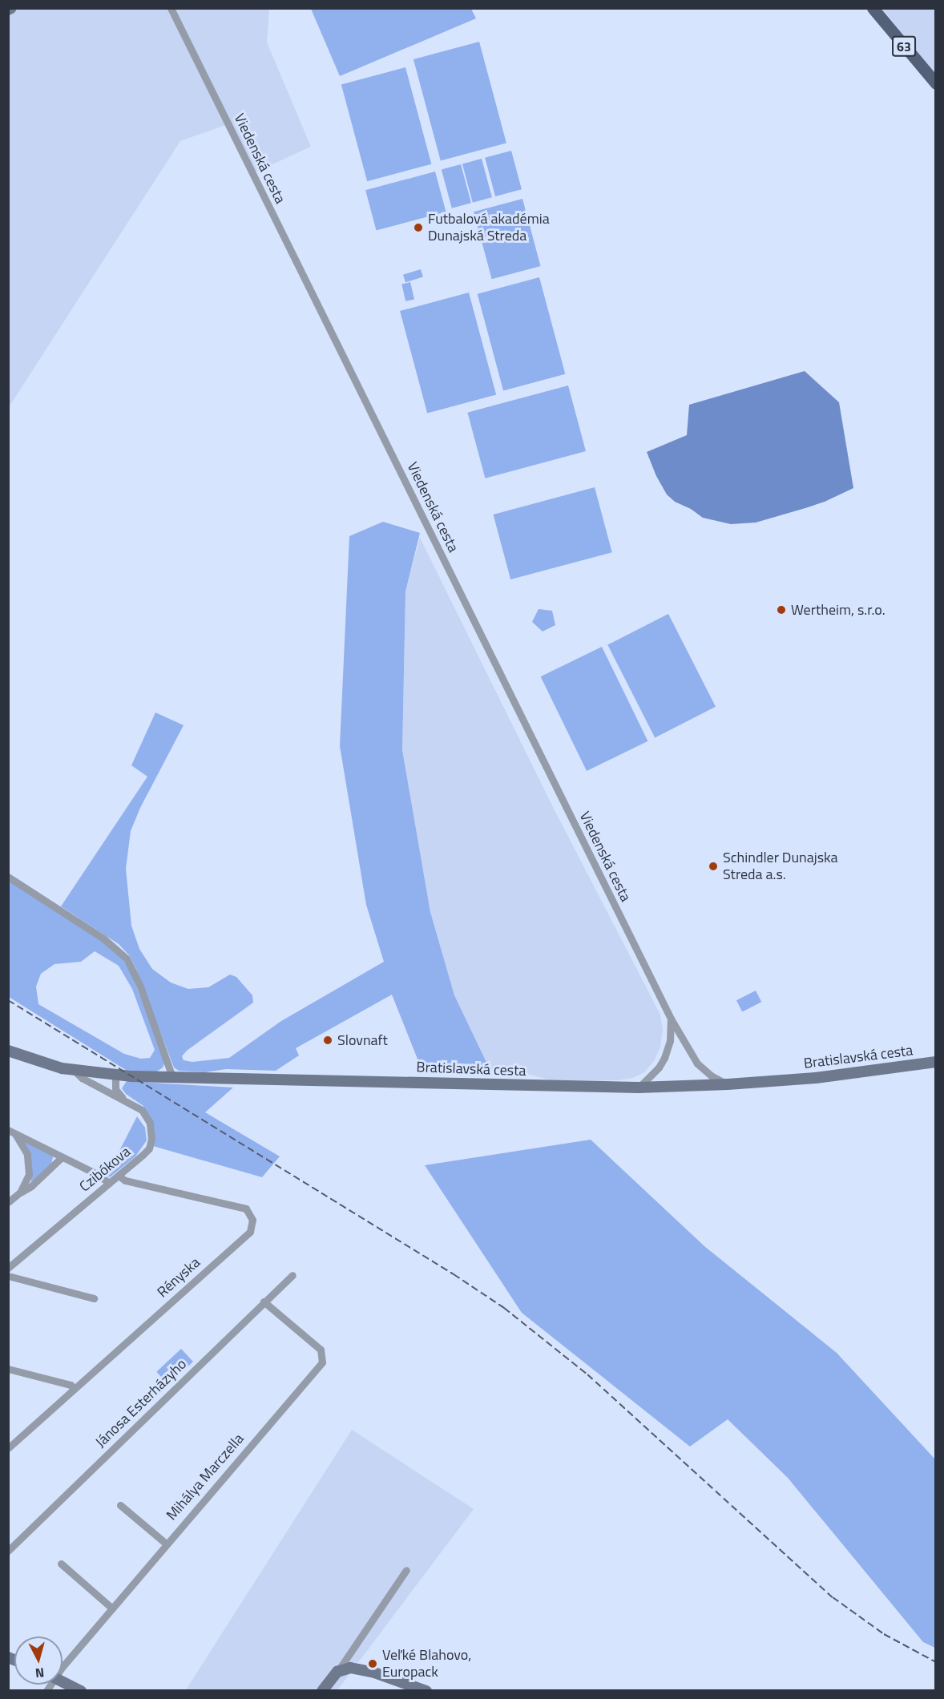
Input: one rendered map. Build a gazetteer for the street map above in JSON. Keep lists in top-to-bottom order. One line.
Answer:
{"streets":{"main road":["63"],"street":["Viedenská cesta","Bratislavská cesta","Czibókova","Rényska","Jánosa Esterházyho","Mihálya Marczella"]},"crossings":[["Viedenská cesta","Bratislavská cesta"],["Bratislavská cesta","Czibókova"],["Czibókova","Rényska"],["Jánosa Esterházyho","Mihálya Marczella"]],"places":["Futbalová akadémia Dunajská Streda","Wertheim, s.r.o.","Schindler Dunajska Streda a.s.","Slovnaft","Veľké Blahovo, Europack"],"north":"bottom"}
